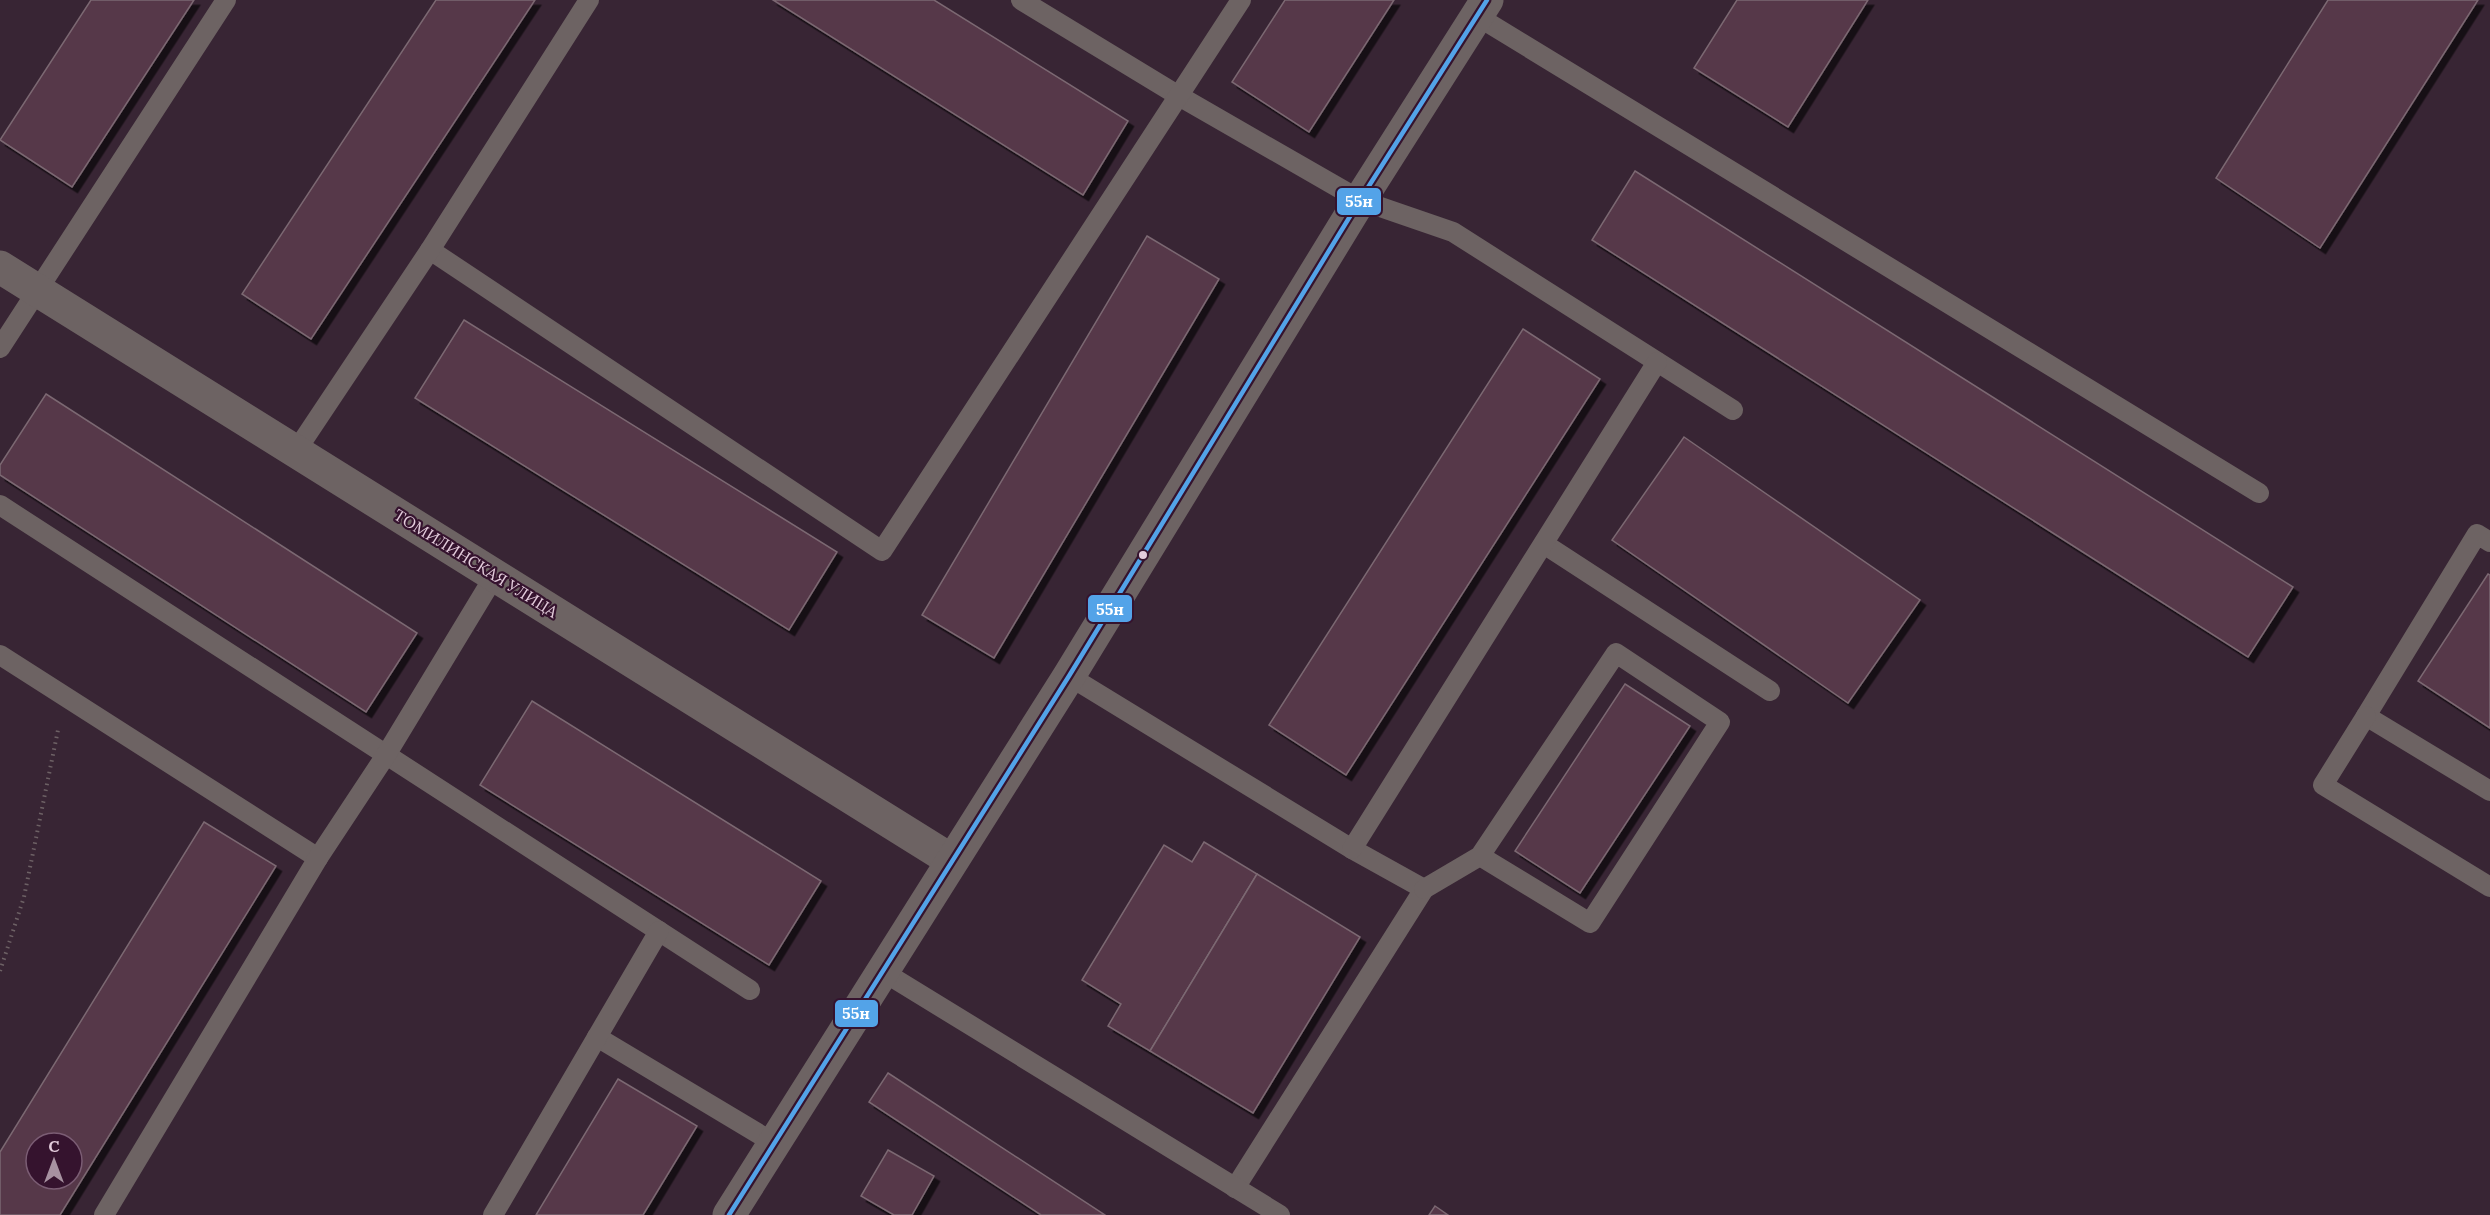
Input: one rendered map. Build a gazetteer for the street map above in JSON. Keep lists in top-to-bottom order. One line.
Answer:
{"streets":{"street":["ТОМИЛИНСКАЯ УЛИЦА"]},"lines":["transit line 55н"],"north":"top"}
